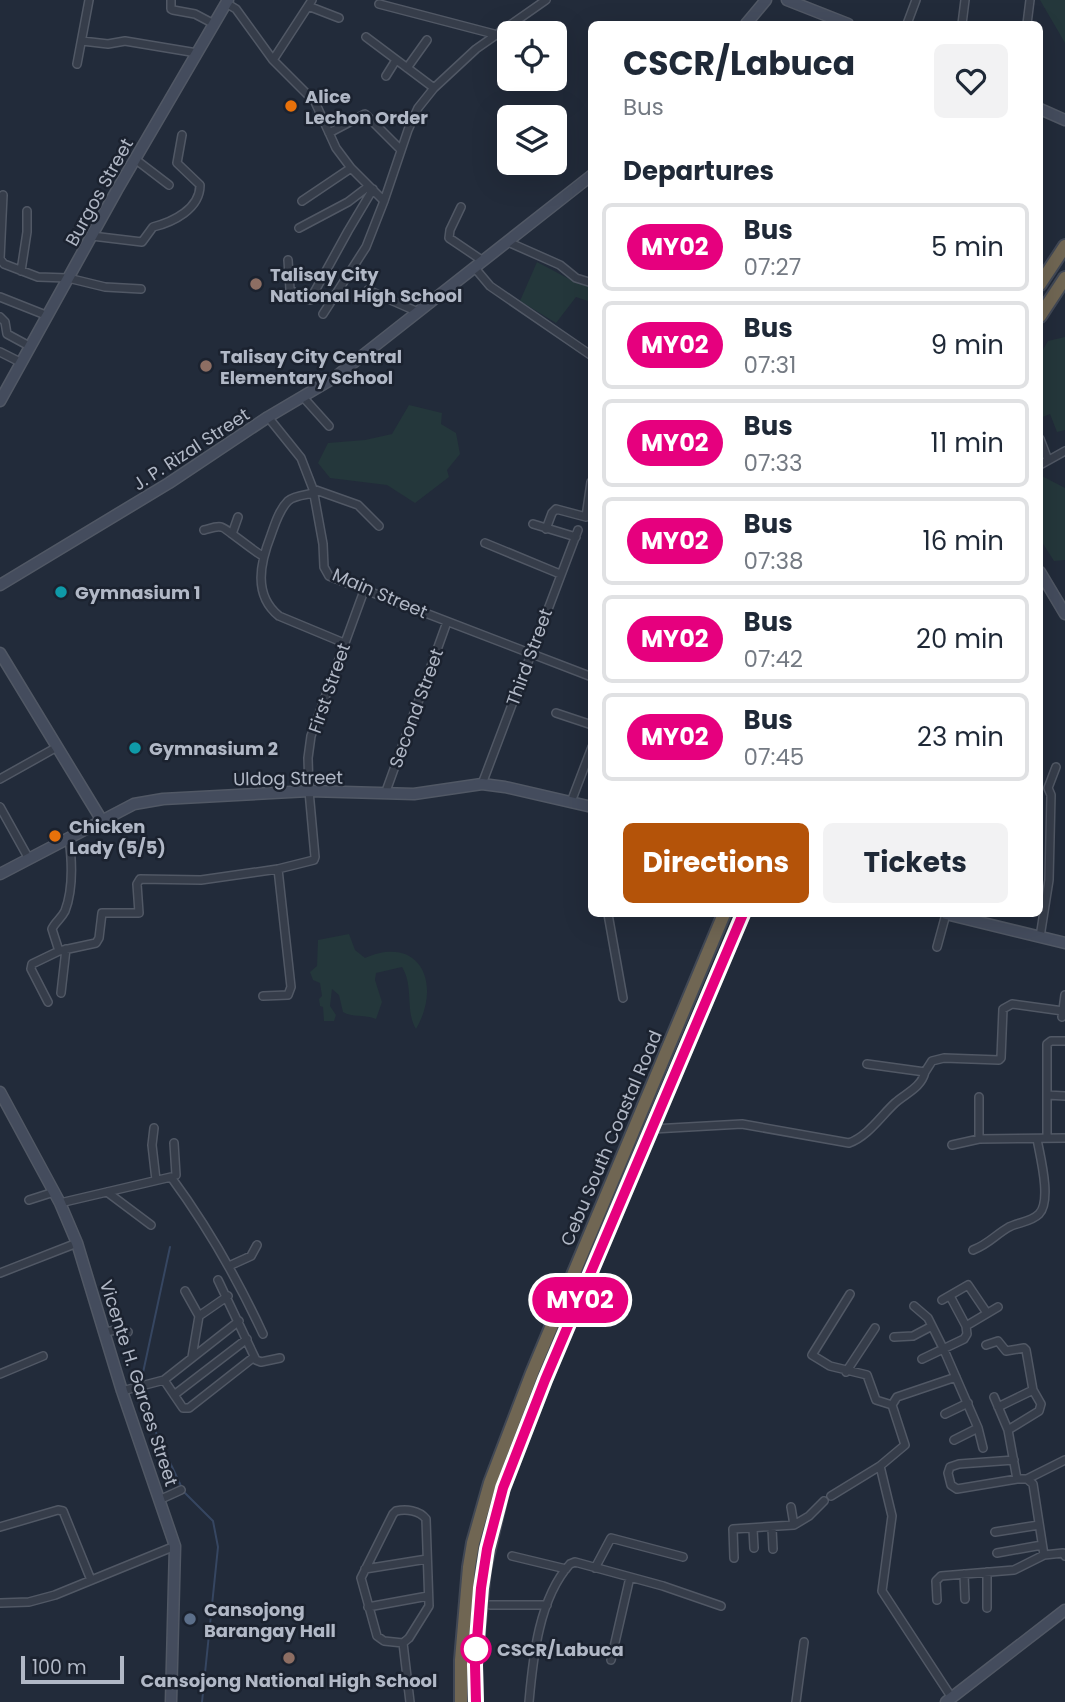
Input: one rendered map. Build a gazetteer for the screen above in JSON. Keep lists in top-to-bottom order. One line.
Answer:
{"streets":{"highway":["Cebu South Coastal Road"],"street":["Burgos Street","J. P. Rizal Street","Main Street","Third Street","First Street","Second Street","Uldog Street","Vicente H. Garces Street"]},"crossings":[["J. P. Rizal Street","Main Street"],["Main Street","Third Street"],["Main Street","First Street"],["Main Street","Second Street"],["Third Street","Uldog Street"],["First Street","Uldog Street"],["Second Street","Uldog Street"]],"places":["Alice Lechon Order","Talisay City National High School","Talisay City Central Elementary School","Gymnasium 1","Gymnasium 2","Chicken Lady (5/5)","Cansojong Barangay Hall","CSCR/Labuca","Cansojong National High School"],"lines":["bus line MY02"],"scale_bar":"100 m","page":{"on_map":"MY02","heading":[["CSCR/Labuca","Bus"],"Departures"],"list":[{"mark":"MY02","name":"Bus","note":"07:27","value":"5 min"},{"mark":"MY02","name":"Bus","note":"07:31","value":"9 min"},{"mark":"MY02","name":"Bus","note":"07:33","value":"11 min"},{"mark":"MY02","name":"Bus","note":"07:38","value":"16 min"},{"mark":"MY02","name":"Bus","note":"07:42","value":"20 min"},{"mark":"MY02","name":"Bus","note":"07:45","value":"23 min"}],"buttons":["Directions","Tickets"],"scale":"100 m"}}
